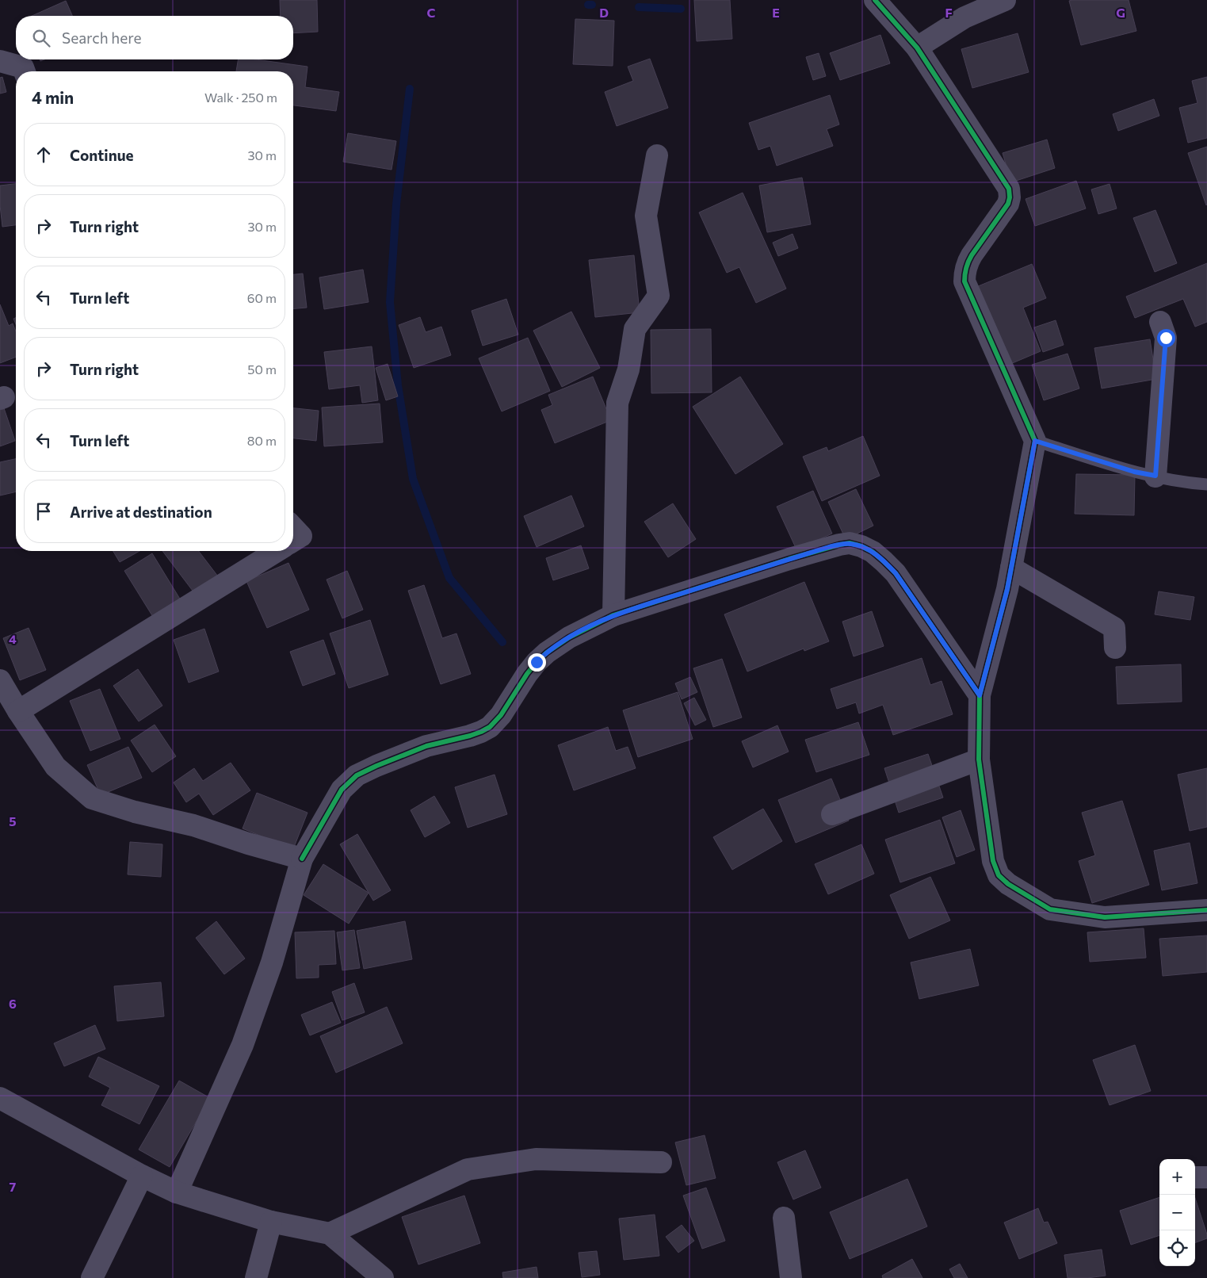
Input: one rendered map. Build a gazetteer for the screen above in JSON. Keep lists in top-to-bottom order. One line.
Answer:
{"page":{"search":"Search here","heading":["4 min","Walk · 250 m"],"list":[["Continue","30 m"],["Turn right","30 m"],["Turn left","60 m"],["Turn right","50 m"],["Turn left","80 m"],"Arrive at destination"],"map_buttons":["+","−"]},"grid":{"columns":["C","D","E","F","G"],"rows":["4","5","6","7"]}}
